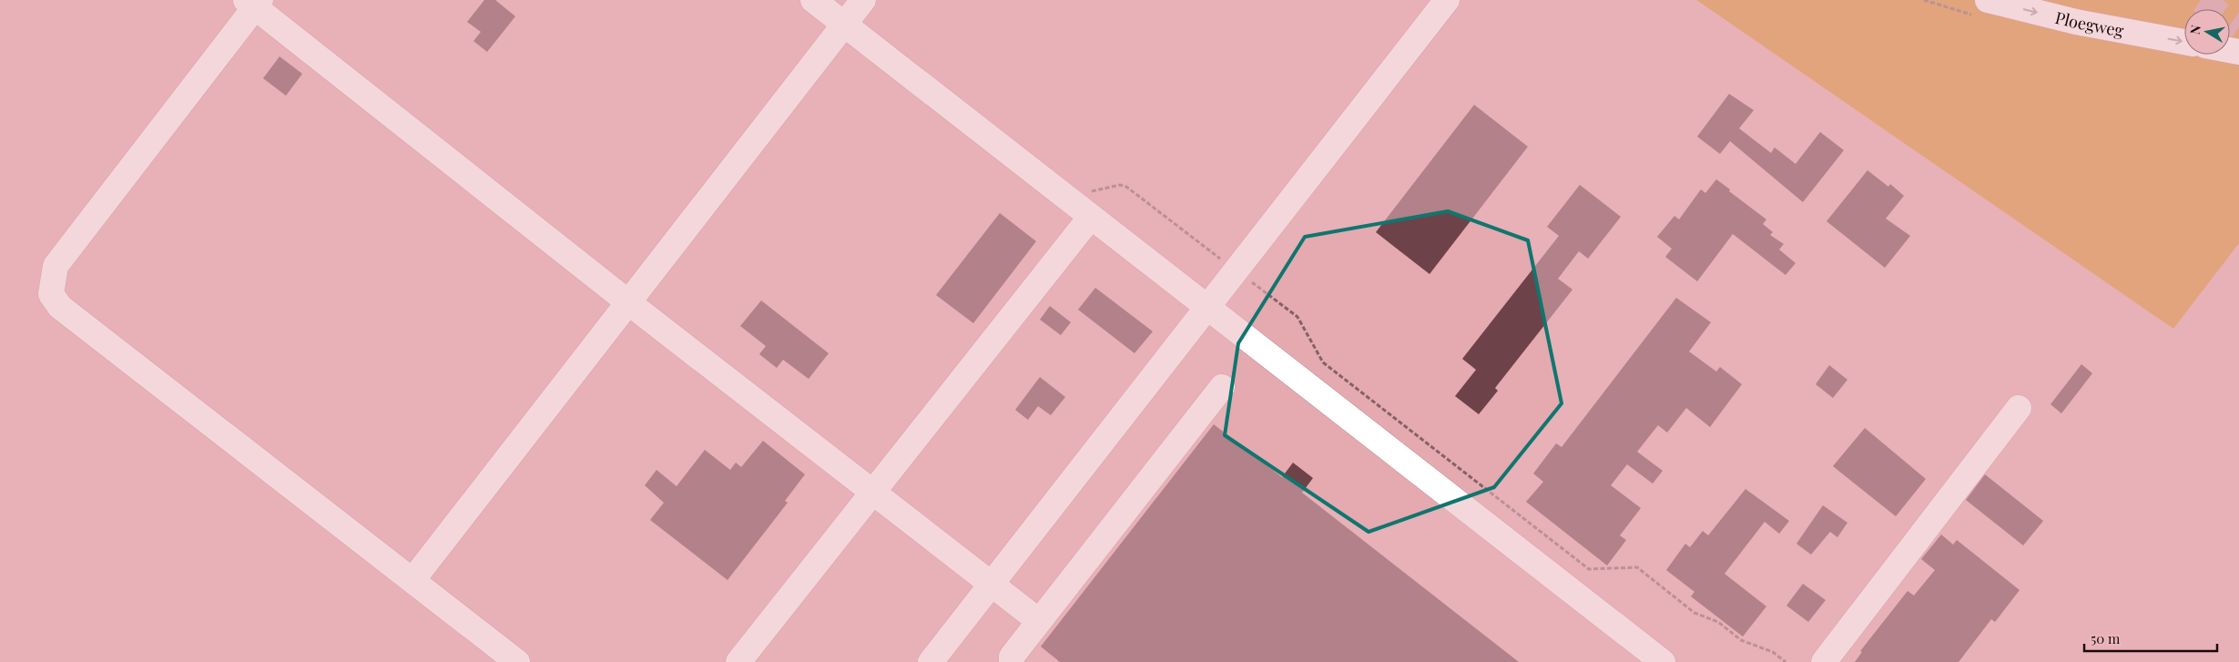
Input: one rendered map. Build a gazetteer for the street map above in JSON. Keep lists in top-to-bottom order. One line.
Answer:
{"streets":{"street":["Ploegweg"]},"one_way":["Ploegweg"],"scale_bar":"50 m","north":"left"}
